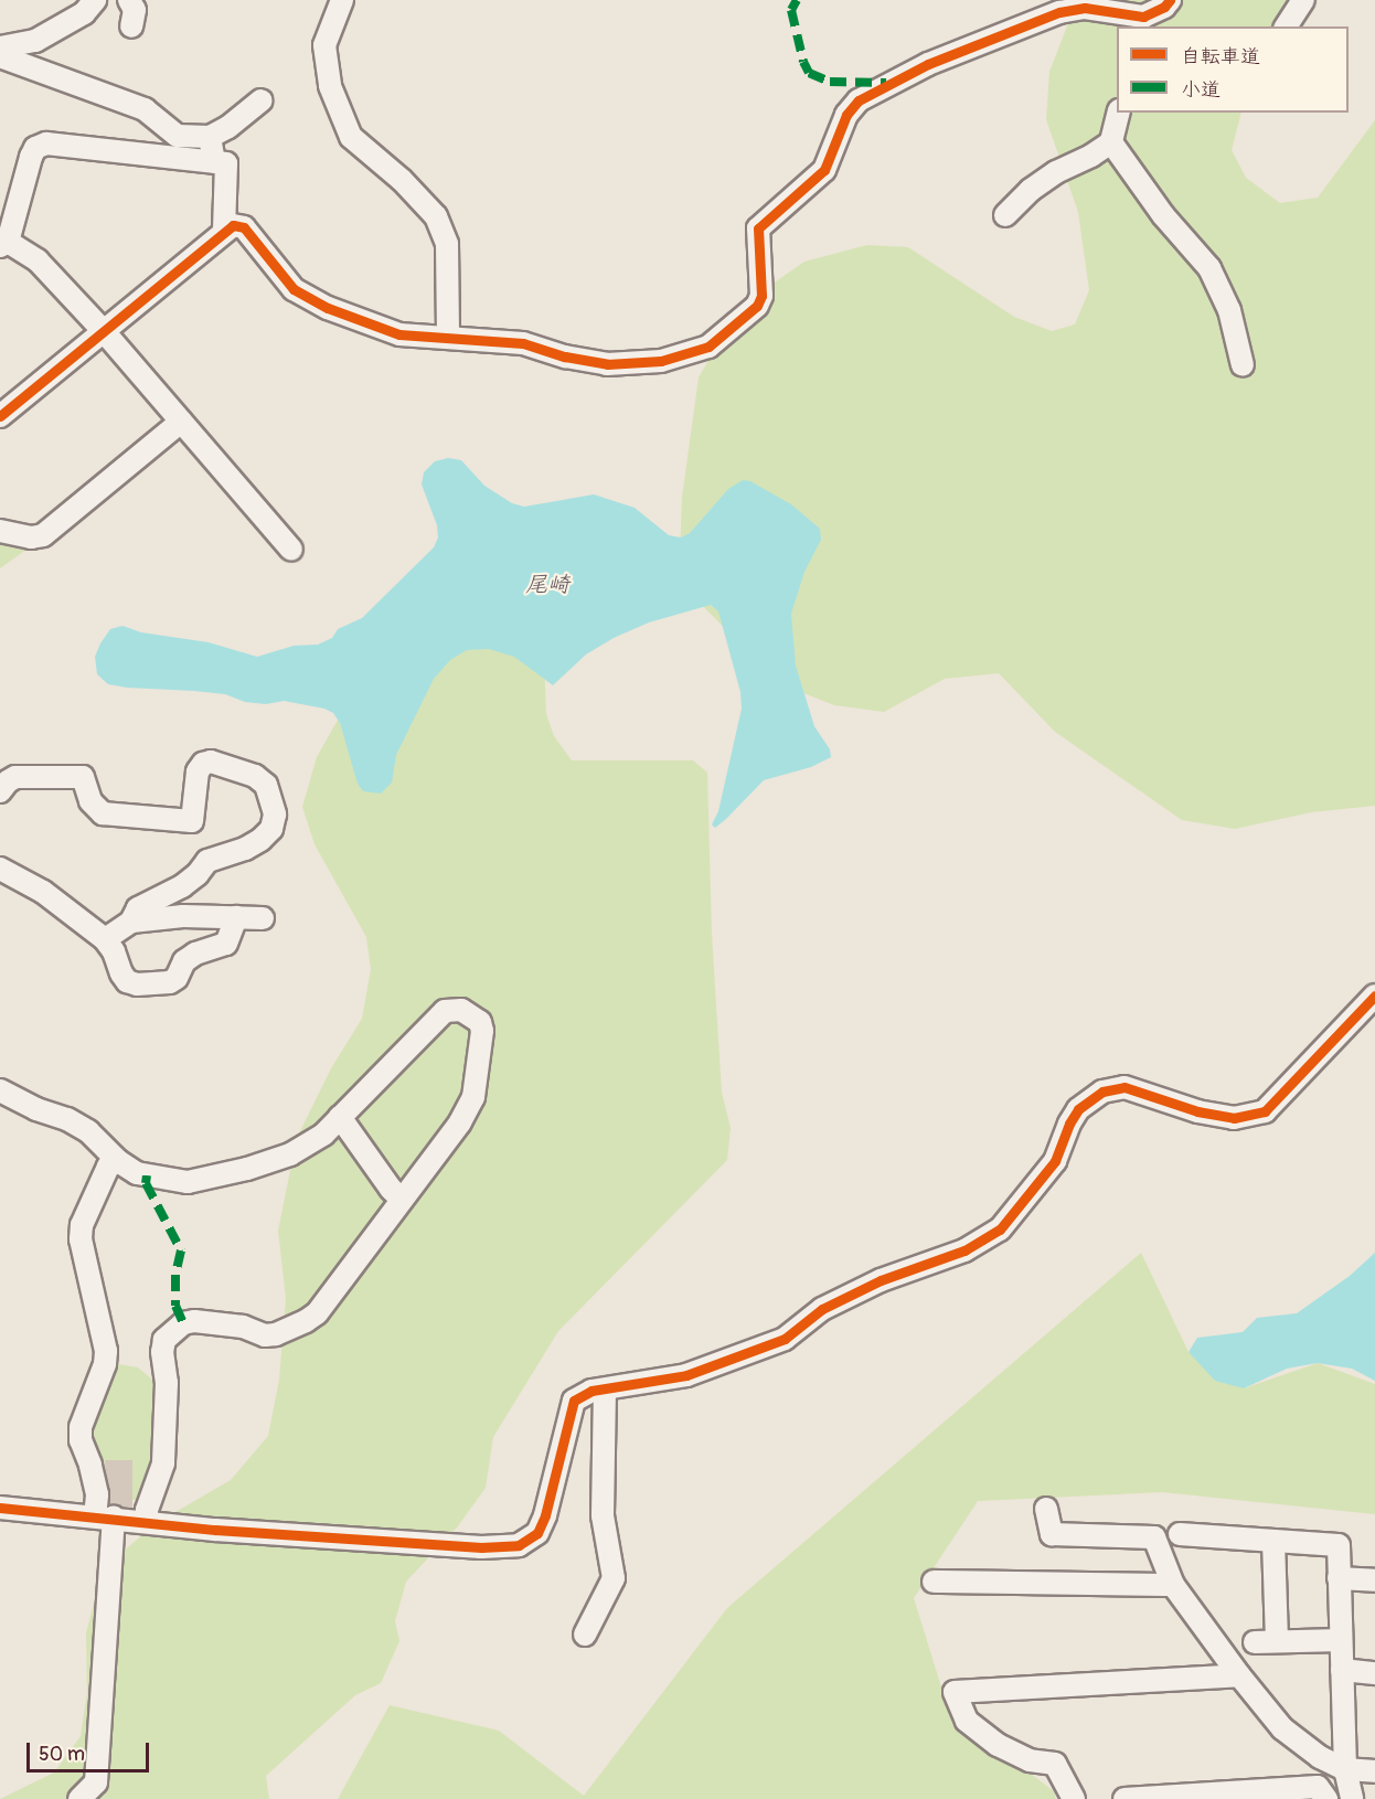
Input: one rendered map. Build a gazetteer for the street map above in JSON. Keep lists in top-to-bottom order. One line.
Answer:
{"water":["尾崎"],"legend":["自転車道","小道"],"scale_bar":"50 m"}
